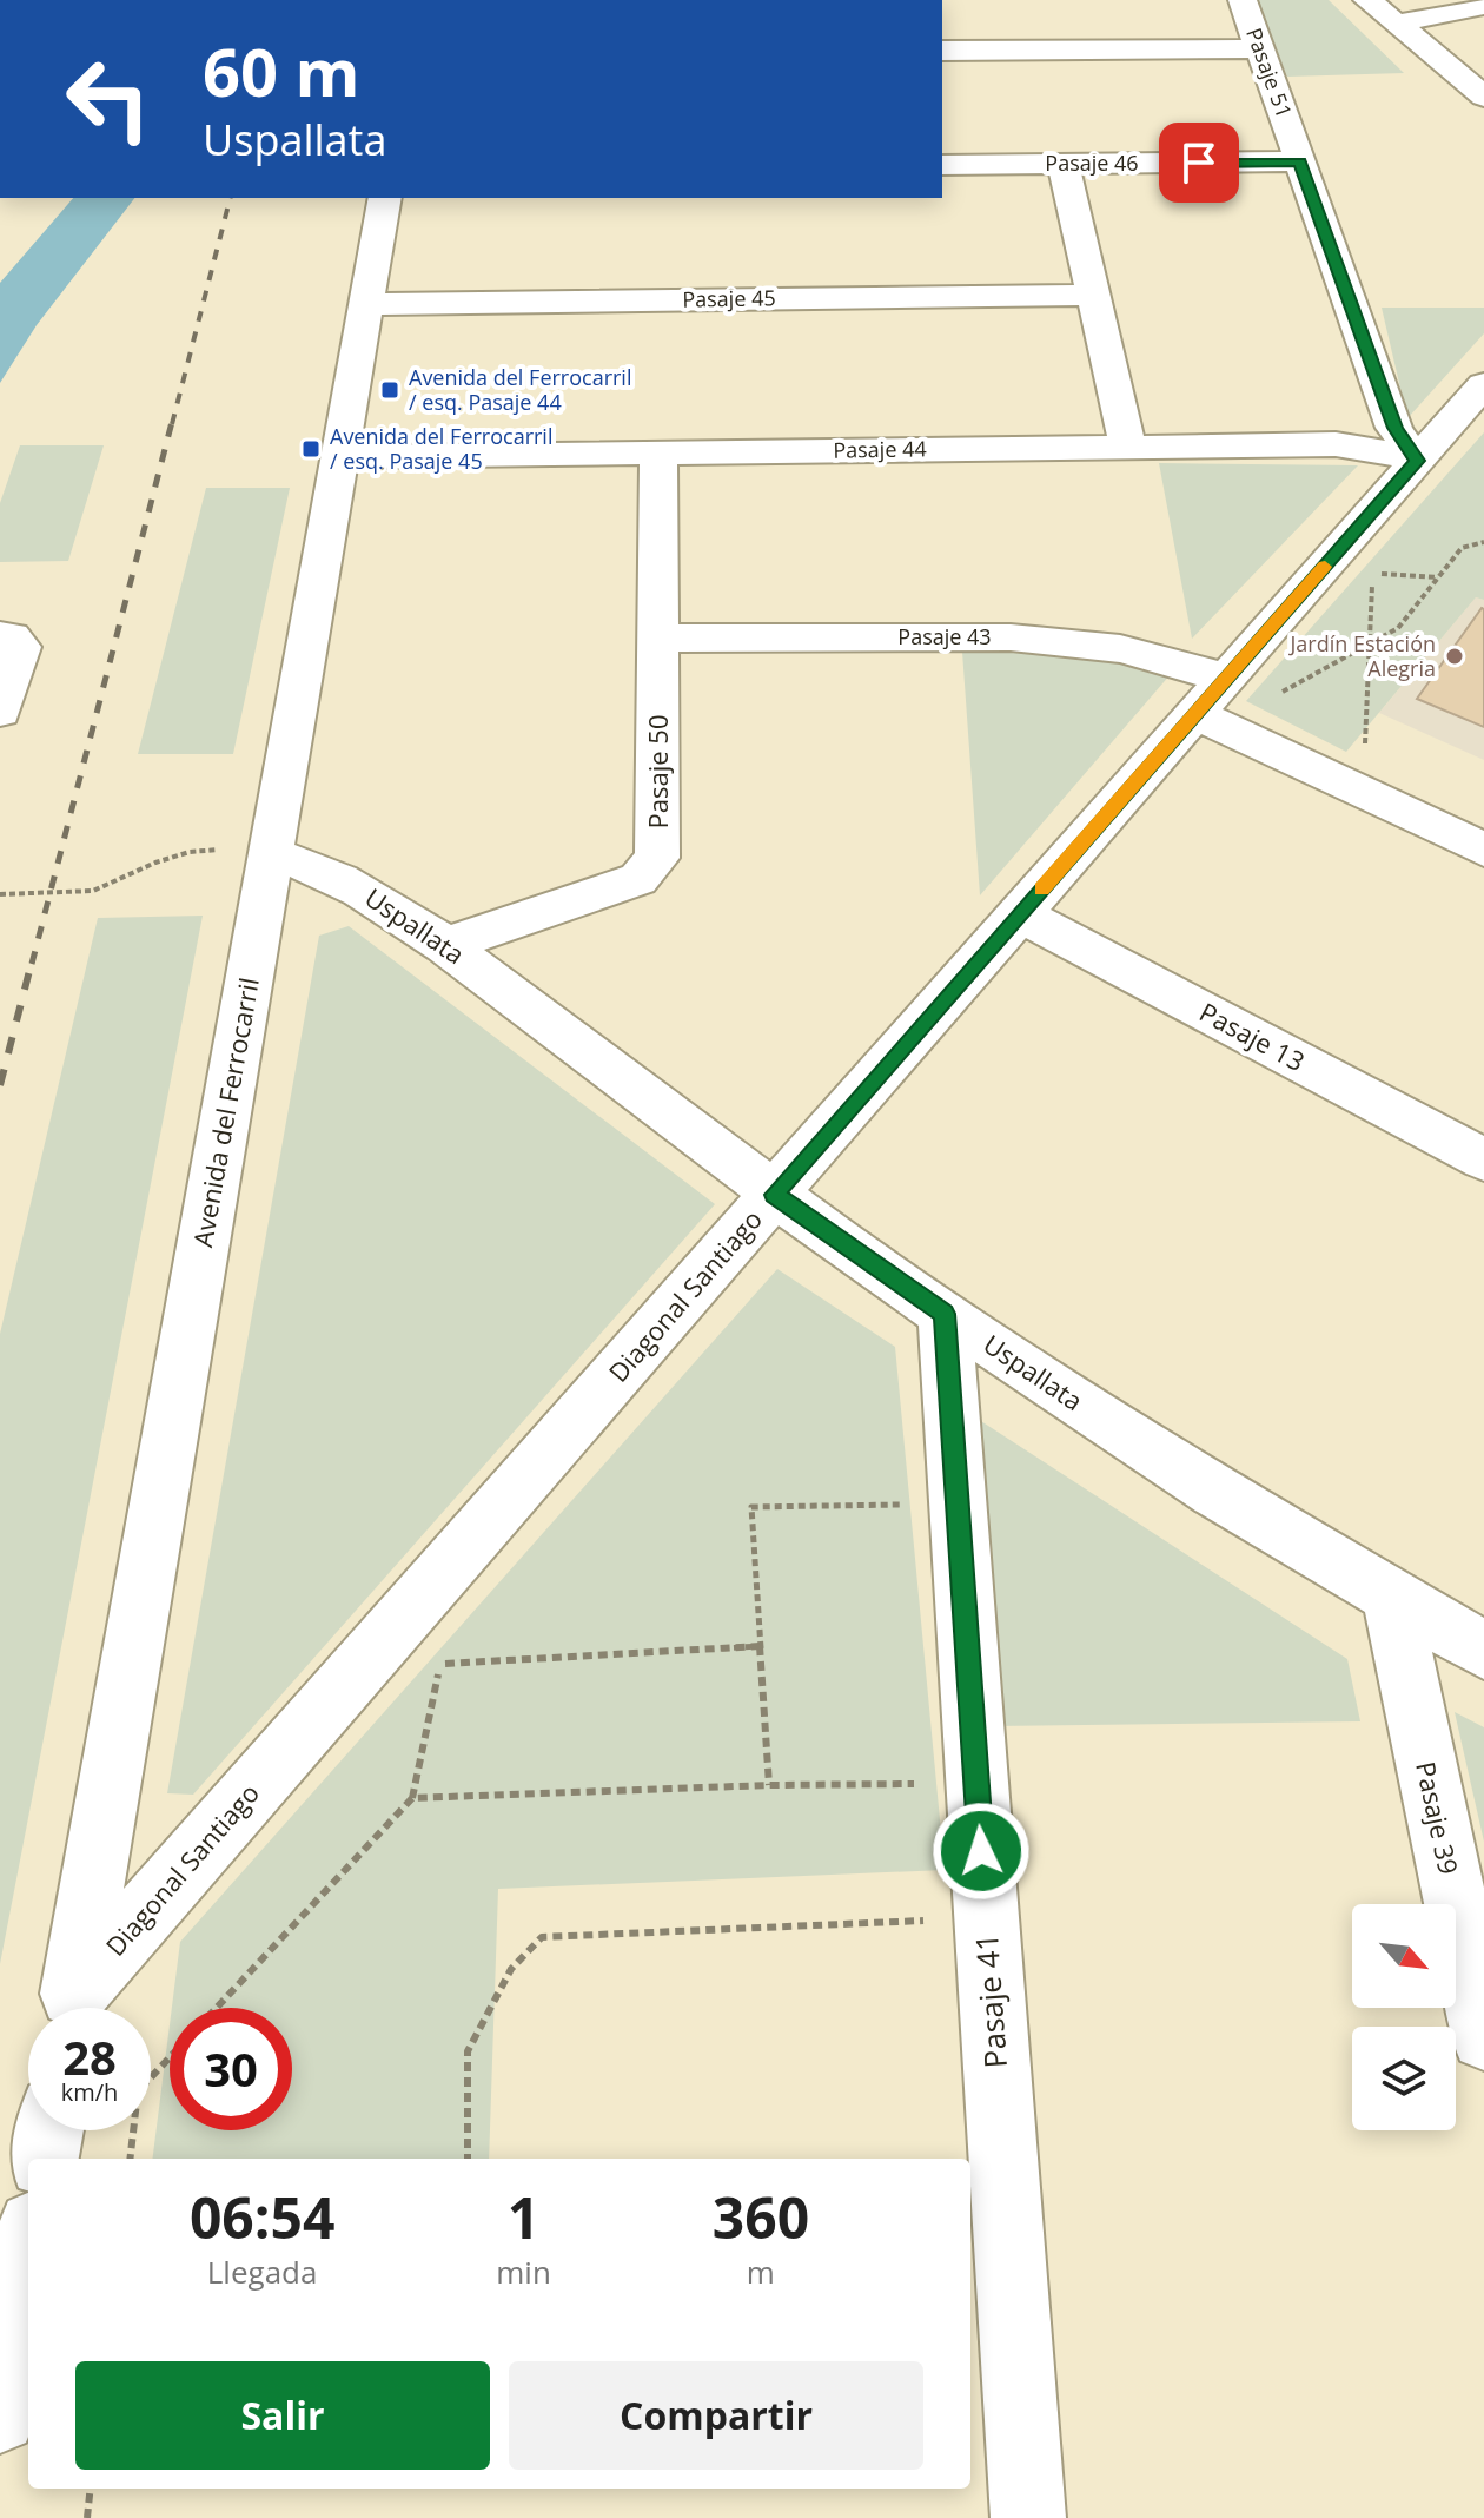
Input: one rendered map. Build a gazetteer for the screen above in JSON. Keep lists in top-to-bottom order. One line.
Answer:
{"streets":{"street":["Pasaje 51","Pasaje 46","Pasaje 45","Pasaje 44","Pasaje 43","Pasaje 50","Uspallata","Pasaje 13","Avenida del Ferrocarril","Diagonal Santiago","Pasaje 39","Pasaje 41"]},"crossings":[["Pasaje 51","Pasaje 46"],["Pasaje 51","Pasaje 44"],["Pasaje 51","Diagonal Santiago"],["Pasaje 45","Avenida del Ferrocarril"],["Pasaje 44","Pasaje 50"],["Pasaje 44","Avenida del Ferrocarril"],["Pasaje 44","Diagonal Santiago"],["Pasaje 43","Pasaje 50"],["Pasaje 43","Diagonal Santiago"],["Pasaje 50","Uspallata"],["Uspallata","Avenida del Ferrocarril"],["Uspallata","Diagonal Santiago"],["Uspallata","Pasaje 39"],["Uspallata","Pasaje 41"],["Pasaje 13","Diagonal Santiago"]],"places":{"transit":["Avenida del Ferrocarril / esq. Pasaje 44","Avenida del Ferrocarril / esq. Pasaje 45"],"other":["Jardín Estación Alegria"]},"north":"bottom right","page":{"turn":["60 m","Uspallata"],"speed":"28 km/h","limit":"30","eta":["06:54","Llegada","1","min","360","m"],"buttons":["Salir","Compartir"]}}
